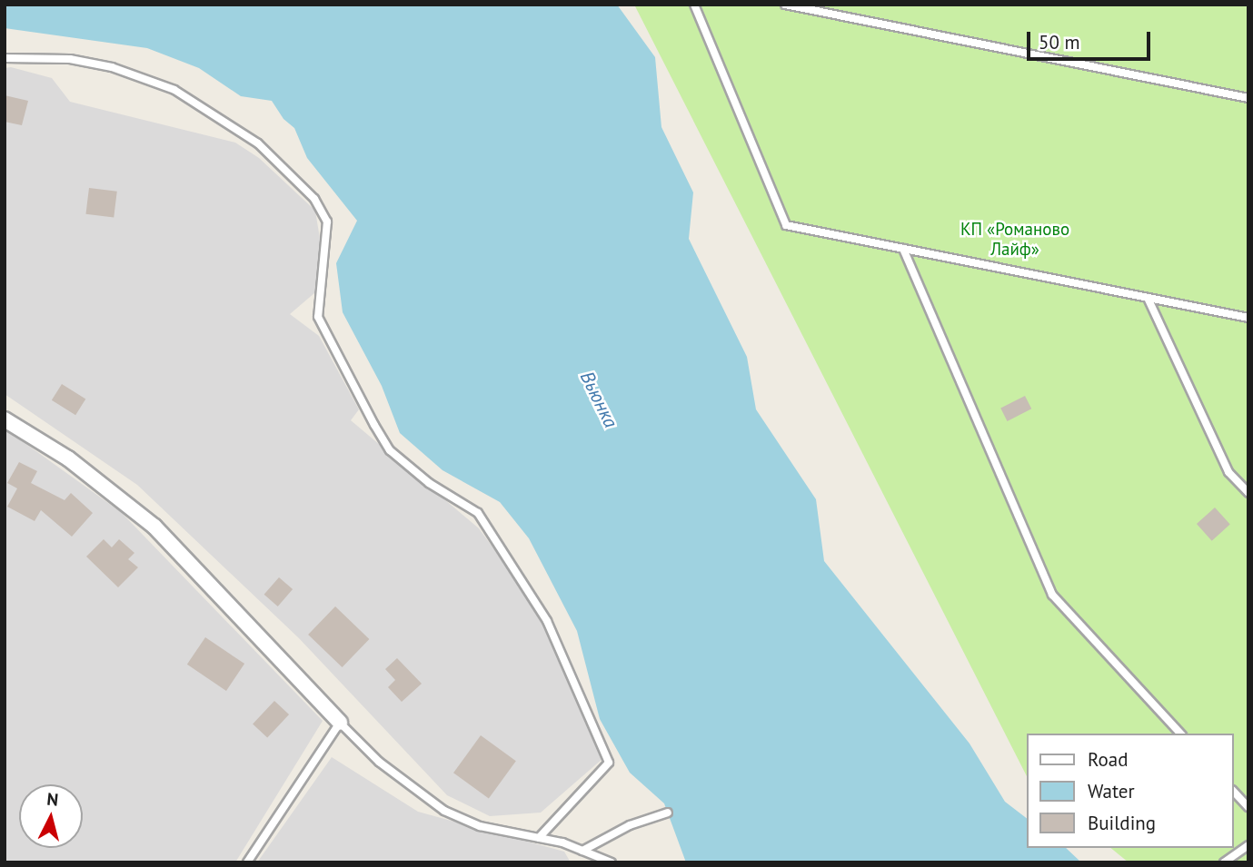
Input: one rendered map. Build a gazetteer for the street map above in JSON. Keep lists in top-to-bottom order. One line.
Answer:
{"water":["Вьюнка"],"parks":["КП «Романово Лайф»"],"legend":["Road","Water","Building"],"scale_bar":"50 m","north":"top"}
